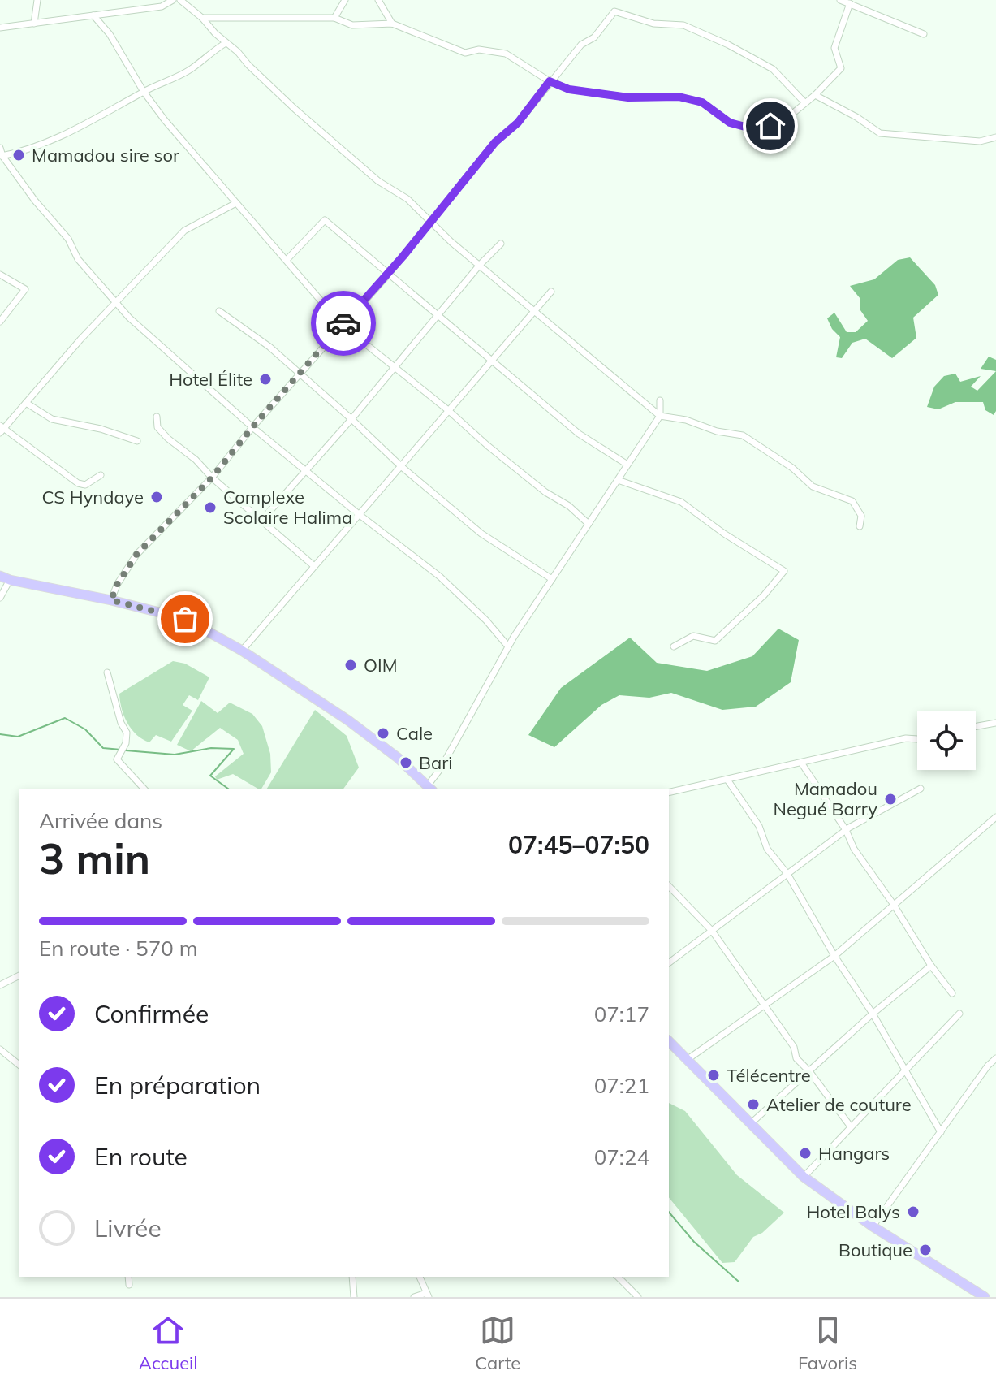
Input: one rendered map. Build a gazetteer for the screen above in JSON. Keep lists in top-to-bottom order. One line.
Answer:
{"places":["Mamadou sire sor","Hotel Élite","CS Hyndaye","Complexe Scolaire Halima","OIM","Cale","Bari","Mamadou Negué Barry","Télécentre","Atelier de couture","Hangars","Hotel Balys","Boutique"],"page":{"heading":["3 min","Arrivée dans","07:45–07:50"],"bar":"En route · 570 m","list":[["Confirmée","07:17"],["En préparation","07:21"],["En route","07:24"],"Livrée"],"tabs":["Accueil","Carte","Favoris"]}}
